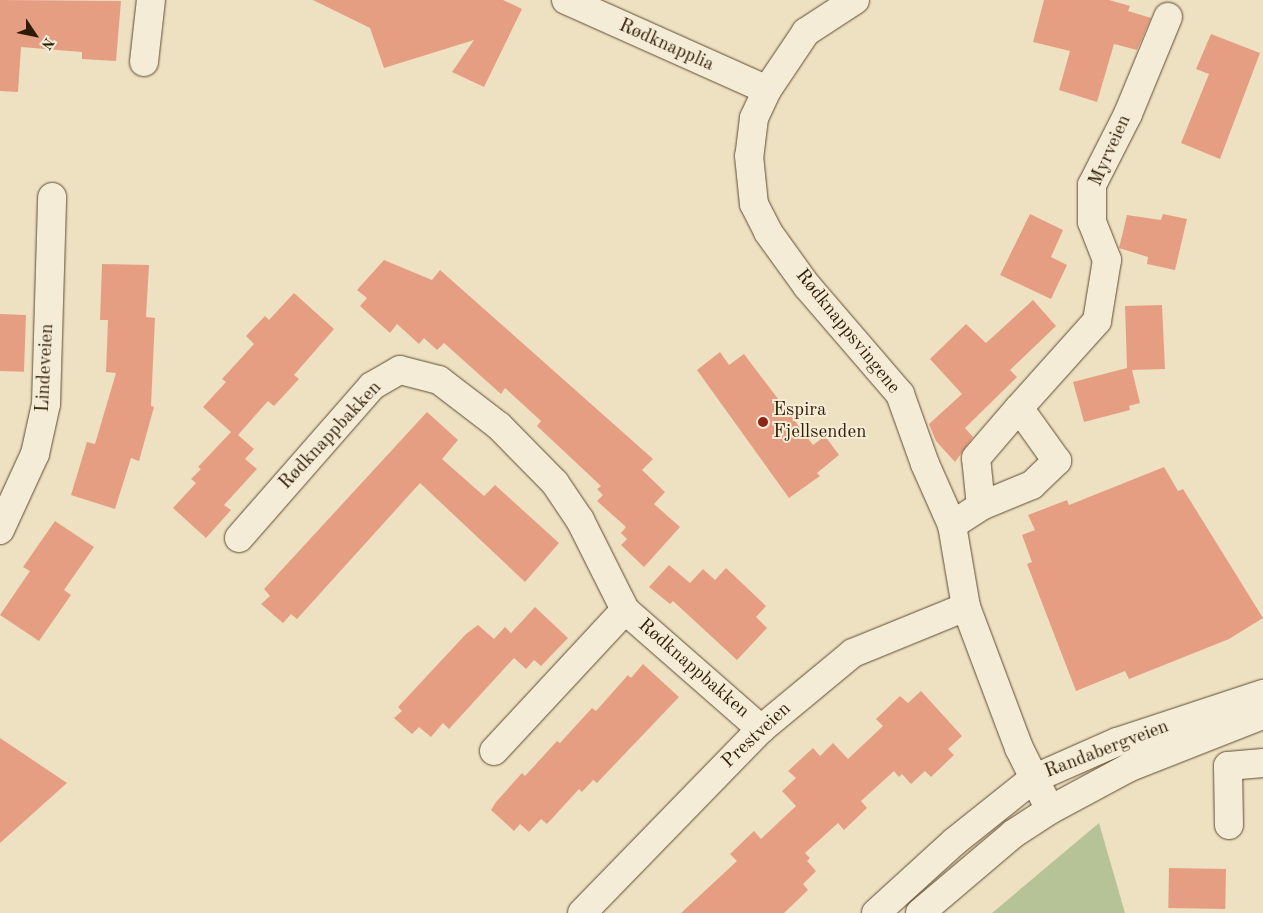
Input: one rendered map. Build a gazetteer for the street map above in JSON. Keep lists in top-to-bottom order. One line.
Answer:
{"streets":{"street":["Rødknapplia","Myrveien","Rødknappsvingene","Lindeveien","Rødknappbakken","Prestveien","Randabergveien"]},"crossings":[["Rødknapplia","Rødknappsvingene"],["Rødknappsvingene","Prestveien"],["Rødknappsvingene","Randabergveien"],["Rødknappbakken","Prestveien"]],"places":["Espira Fjellsenden"],"north":"bottom right"}
